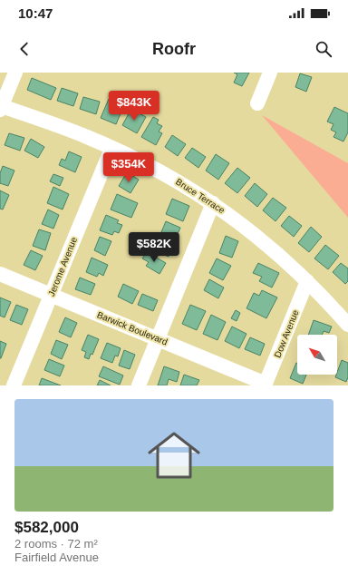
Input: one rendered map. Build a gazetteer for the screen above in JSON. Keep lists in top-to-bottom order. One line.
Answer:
{"streets":{"street":["Bruce Terrace","Jerome Avenue","Barwick Boulevard","Dow Avenue"]},"crossings":[["Bruce Terrace","Jerome Avenue"],["Bruce Terrace","Dow Avenue"],["Jerome Avenue","Barwick Boulevard"],["Barwick Boulevard","Dow Avenue"]],"north":"top left","page":{"status":"10:47","header":"Roofr","price":["$843K","$354K","$582K"],"list":[{"name":"$582,000","note":"2 rooms · 72 m² · Fairfield Avenue"}]}}
